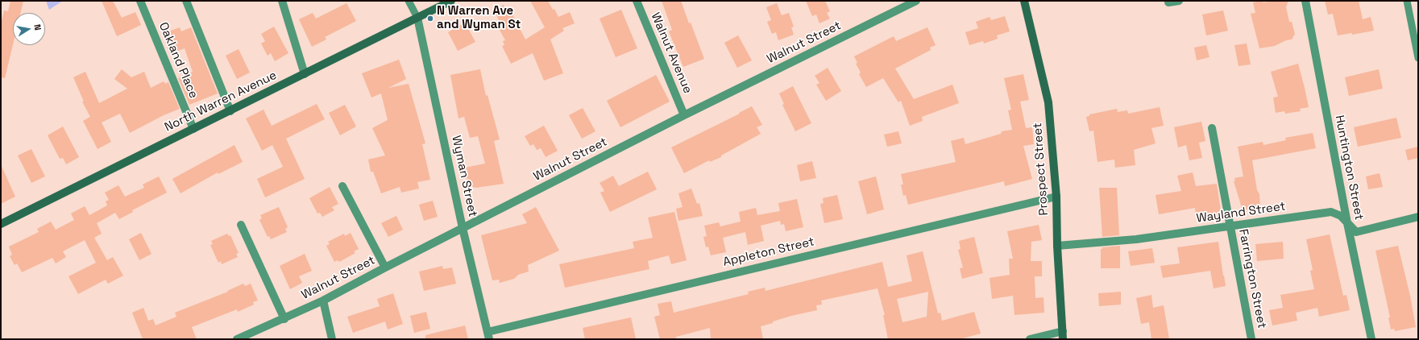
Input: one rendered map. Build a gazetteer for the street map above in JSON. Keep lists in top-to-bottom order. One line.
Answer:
{"streets":{"street":["Walnut Street","Walnut Avenue","Oakland Place","North Warren Avenue","Huntington Street","Prospect Street","Wyman Street","Wayland Street","Appleton Street","Farrington Street"]},"crossings":[["Walnut Street","Walnut Avenue"],["Walnut Street","Wyman Street"],["Oakland Place","North Warren Avenue"],["North Warren Avenue","Wyman Street"],["Huntington Street","Wayland Street"],["Prospect Street","Wayland Street"],["Prospect Street","Appleton Street"],["Wyman Street","Appleton Street"],["Wayland Street","Farrington Street"]],"places":["N Warren Ave and Wyman St"],"north":"right"}
